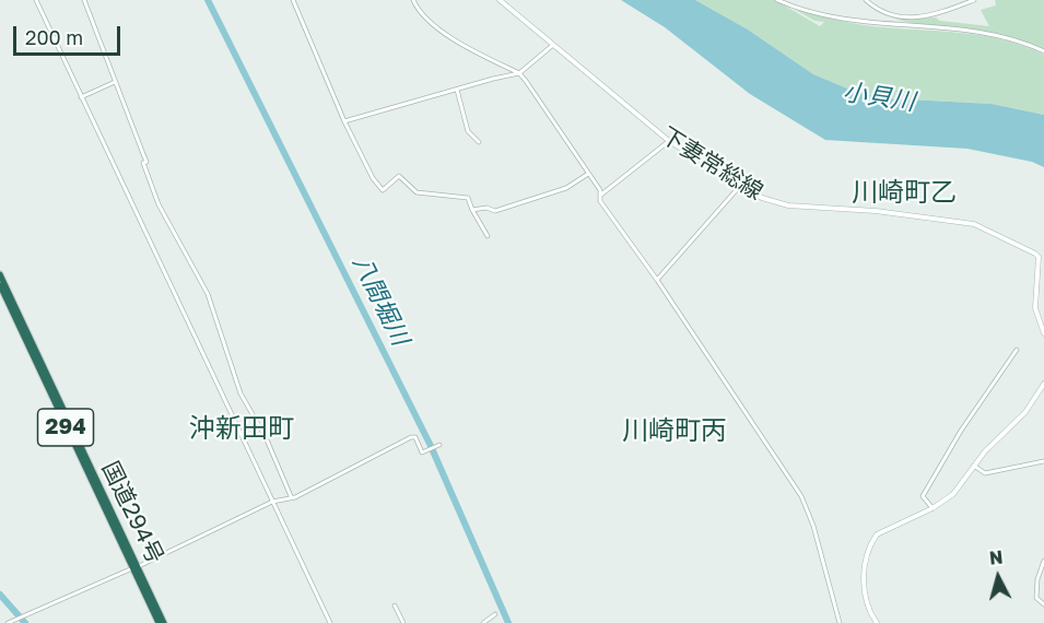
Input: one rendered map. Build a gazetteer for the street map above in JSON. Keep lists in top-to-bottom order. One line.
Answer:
{"streets":{"highway":["294","国道294号"],"main road":["下妻常総線"]},"districts":["川崎町乙","沖新田町","川崎町丙"],"water":["小貝川","八間堀川"],"scale_bar":"200 m","north":"top"}
